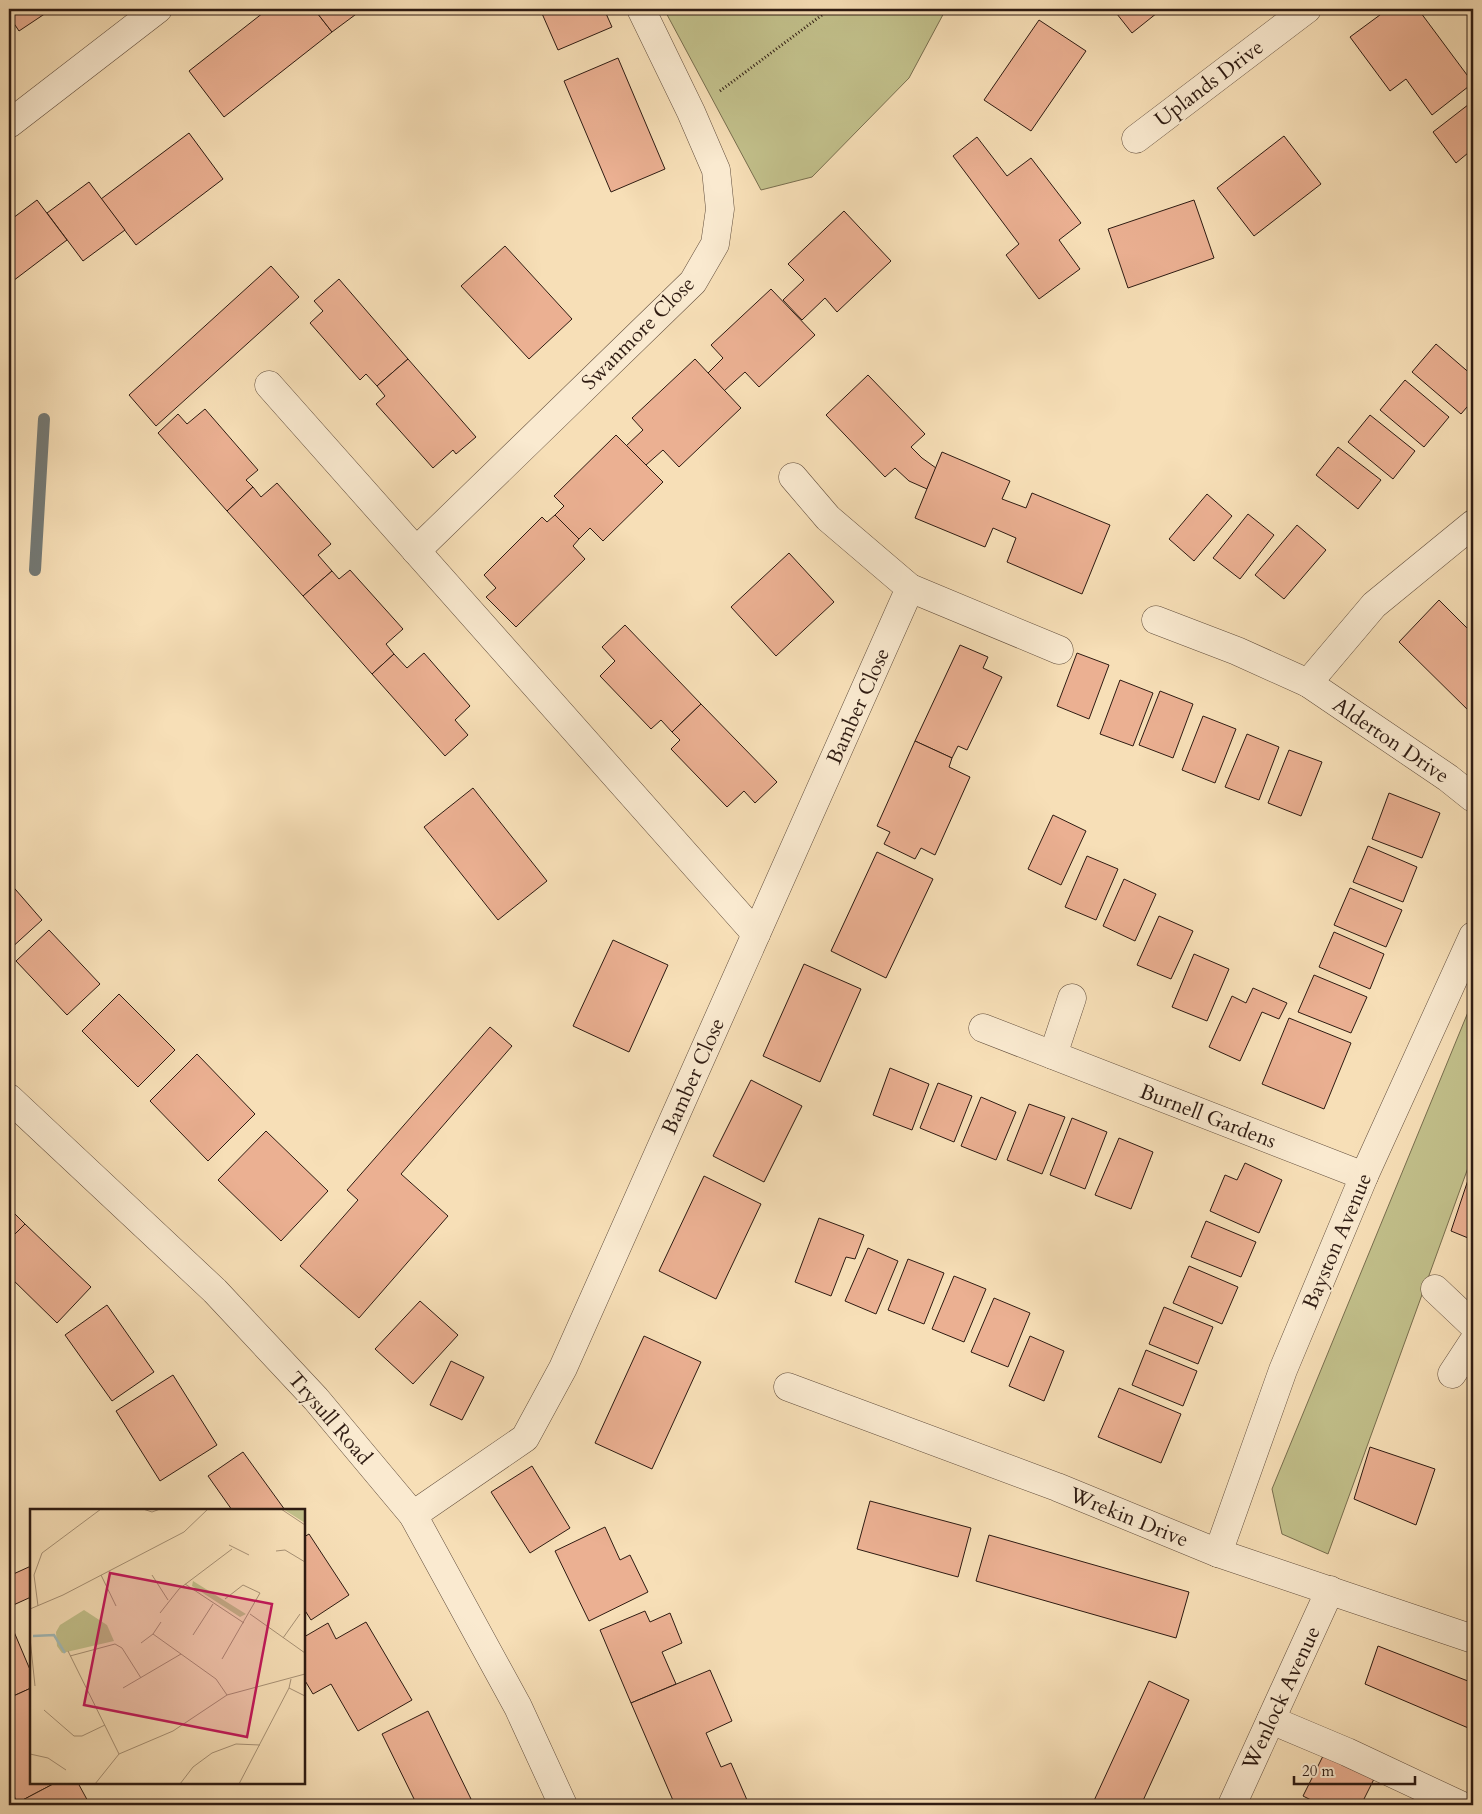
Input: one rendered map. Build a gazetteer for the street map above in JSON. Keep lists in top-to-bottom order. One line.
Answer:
{"streets":{"street":["Uplands Drive","Swanmore Close","Bamber Close","Alderton Drive","Burnell Gardens","Bayston Avenue","Trysull Road","Wrekin Drive","Wenlock Avenue"]},"crossings":[["Bamber Close","Trysull Road"],["Burnell Gardens","Bayston Avenue"],["Bayston Avenue","Wrekin Drive"],["Wrekin Drive","Wenlock Avenue"]],"scale_bar":"20 m"}
